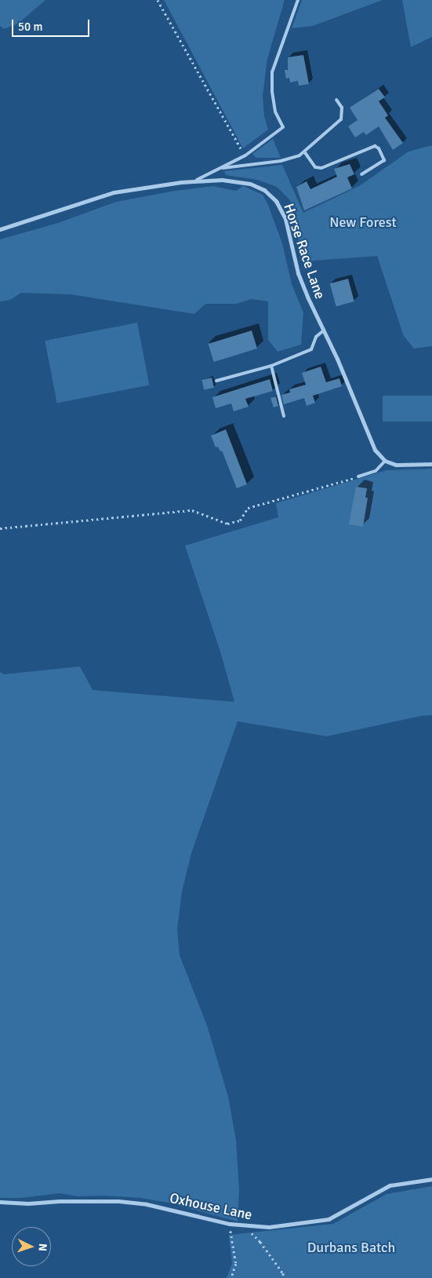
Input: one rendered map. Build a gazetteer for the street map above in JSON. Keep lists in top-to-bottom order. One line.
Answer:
{"streets":{"street":["Horse Race Lane","Oxhouse Lane"]},"parks":["New Forest","Durbans Batch"],"scale_bar":"50 m","north":"right"}
